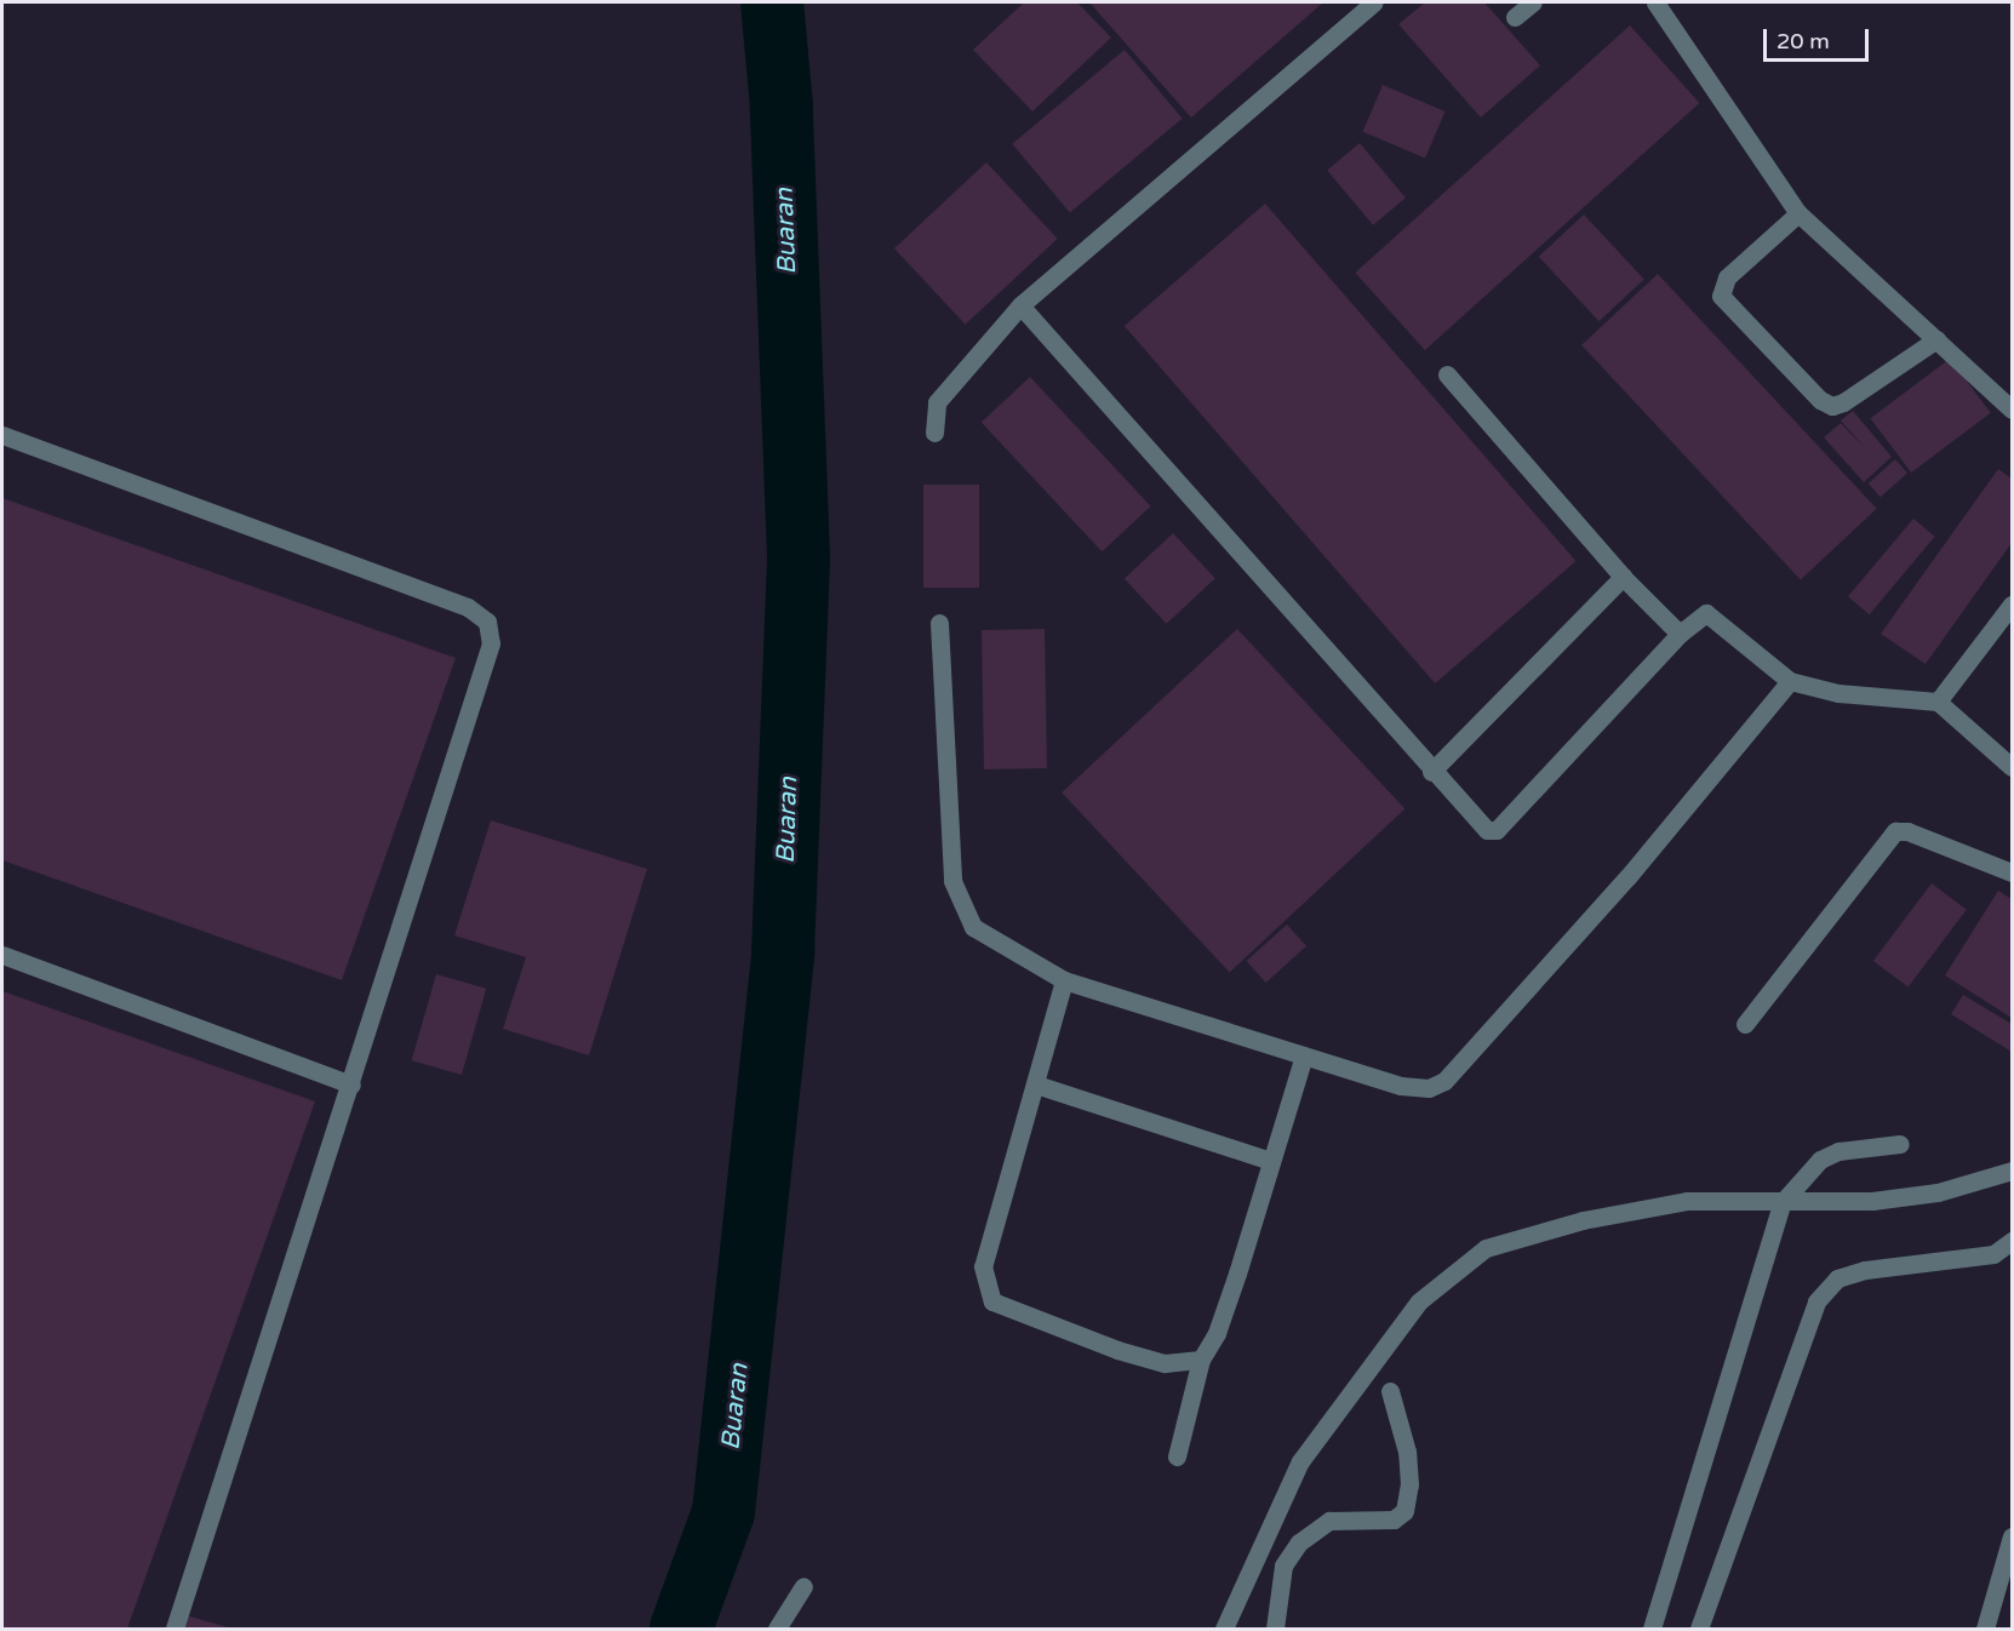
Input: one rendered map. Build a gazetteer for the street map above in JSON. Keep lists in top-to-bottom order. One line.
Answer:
{"water":["Buaran"],"scale_bar":"20 m"}
